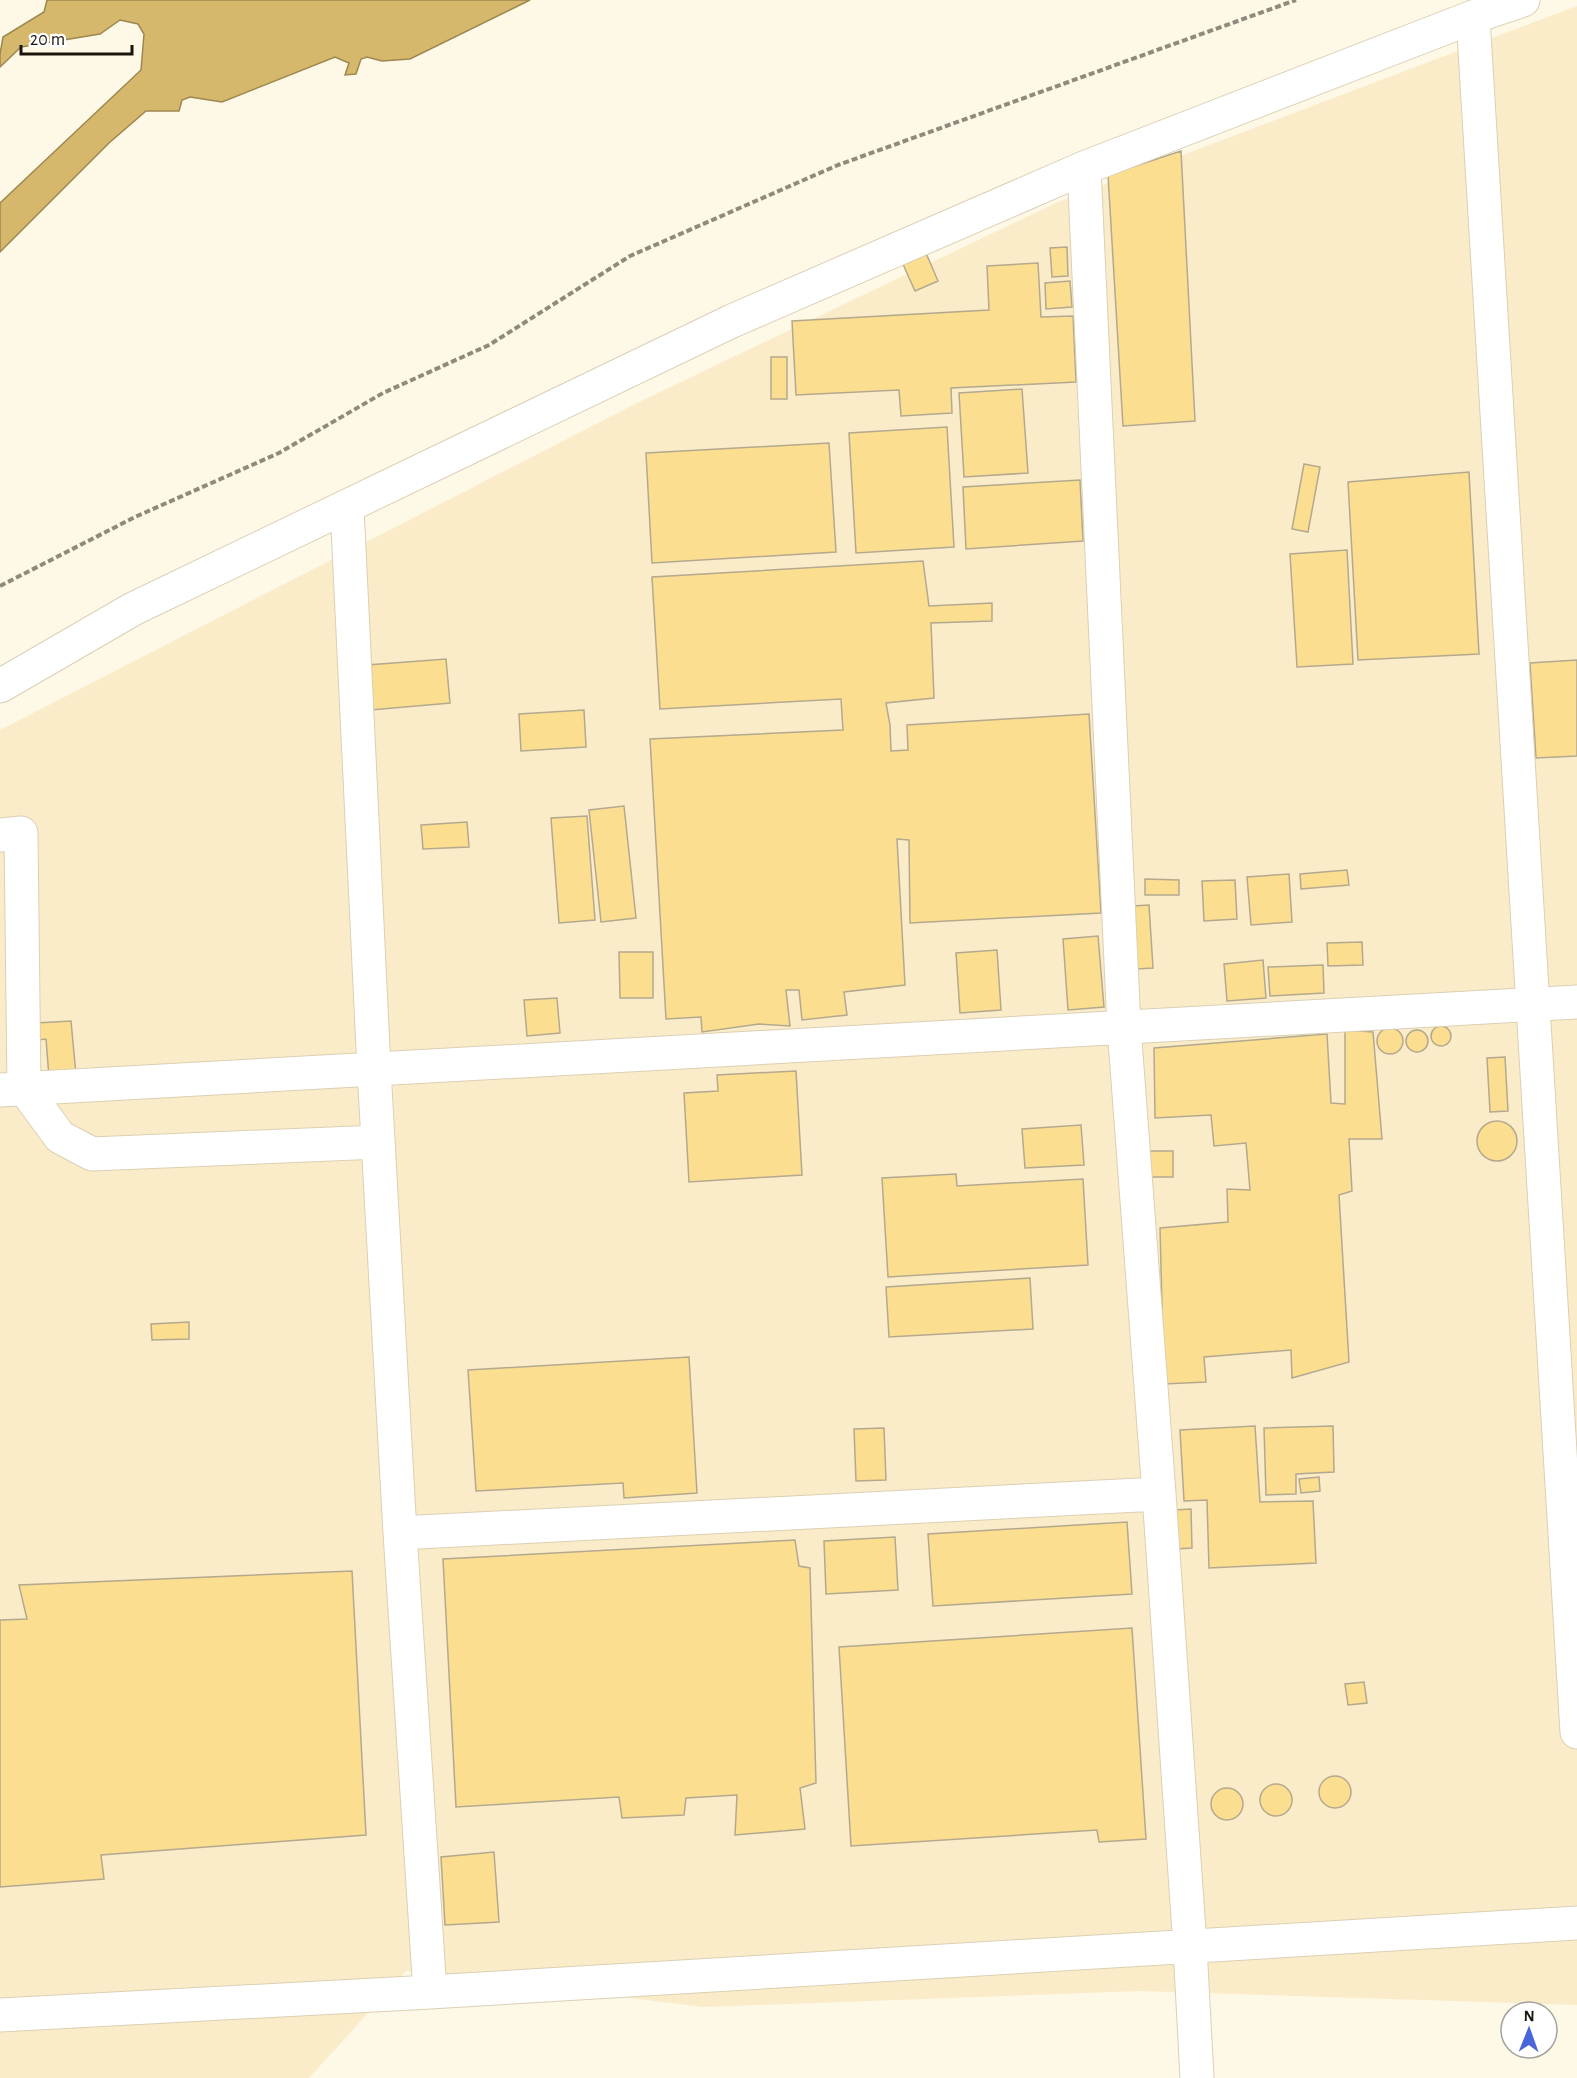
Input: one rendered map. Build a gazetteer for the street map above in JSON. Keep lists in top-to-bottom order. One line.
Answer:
{"scale_bar":"20 m","north":"top"}
